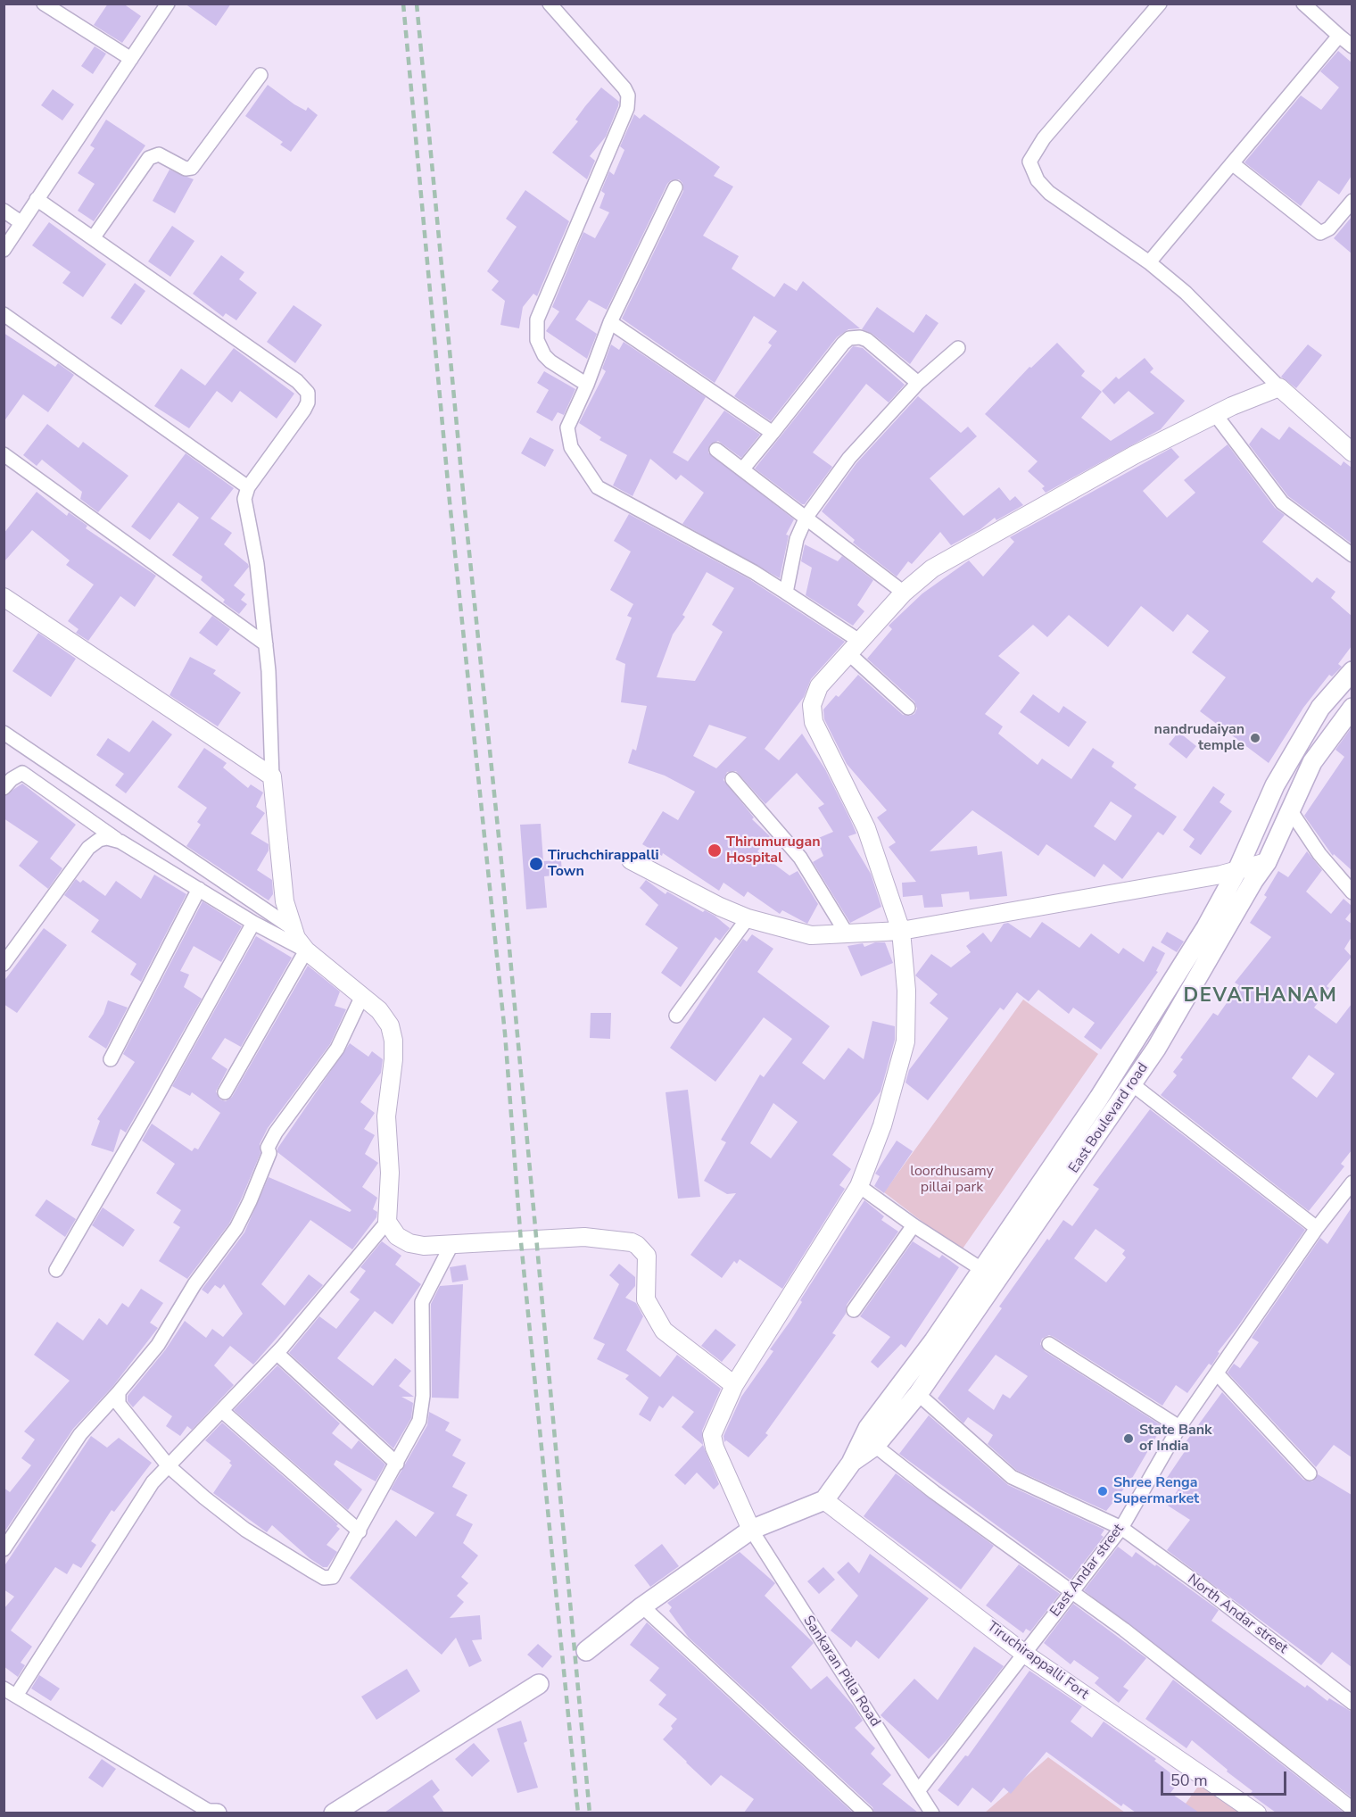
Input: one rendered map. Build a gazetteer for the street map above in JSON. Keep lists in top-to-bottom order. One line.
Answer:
{"streets":{"main road":["East Boulevard road"],"street":["East Andar street","North Andar street","Tiruchirappalli Fort","Sankaran Pilla Road"]},"crossings":[["East Boulevard road","North Andar street"],["East Boulevard road","Tiruchirappalli Fort"],["East Andar street","North Andar street"],["East Andar street","Tiruchirappalli Fort"],["East Andar street","Sankaran Pilla Road"]],"districts":["DEVATHANAM"],"parks":["loordhusamy pillai park"],"places":["nandrudaiyan temple","Thirumurugan Hospital","Tiruchchirappalli Town","State Bank of India","Shree Renga Supermarket"],"scale_bar":"50 m"}
